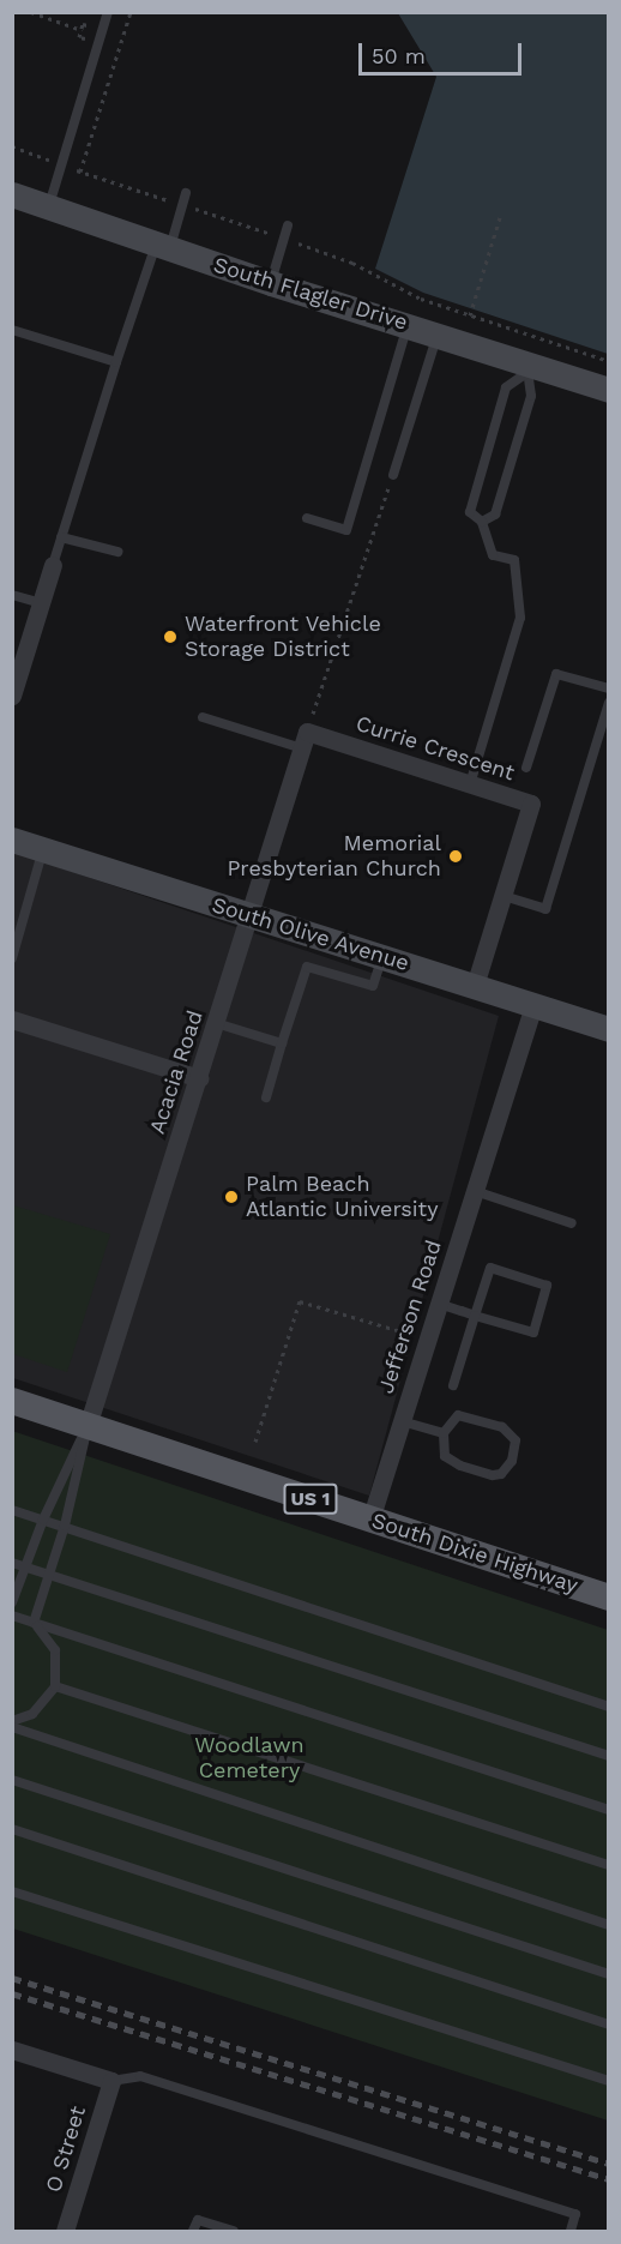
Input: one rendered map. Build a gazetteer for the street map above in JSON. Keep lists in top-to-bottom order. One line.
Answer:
{"streets":{"main road":["US 1","South Dixie Highway"],"street":["South Flagler Drive","Currie Crescent","South Olive Avenue","Acacia Road","Jefferson Road","O Street"]},"crossings":[["Currie Crescent","South Olive Avenue"],["Currie Crescent","Acacia Road"],["South Olive Avenue","Acacia Road"],["South Olive Avenue","Jefferson Road"],["Acacia Road","South Dixie Highway"],["Jefferson Road","South Dixie Highway"]],"parks":["Woodlawn Cemetery"],"places":["Waterfront Vehicle Storage District","Memorial Presbyterian Church","Palm Beach Atlantic University"],"scale_bar":"50 m"}
